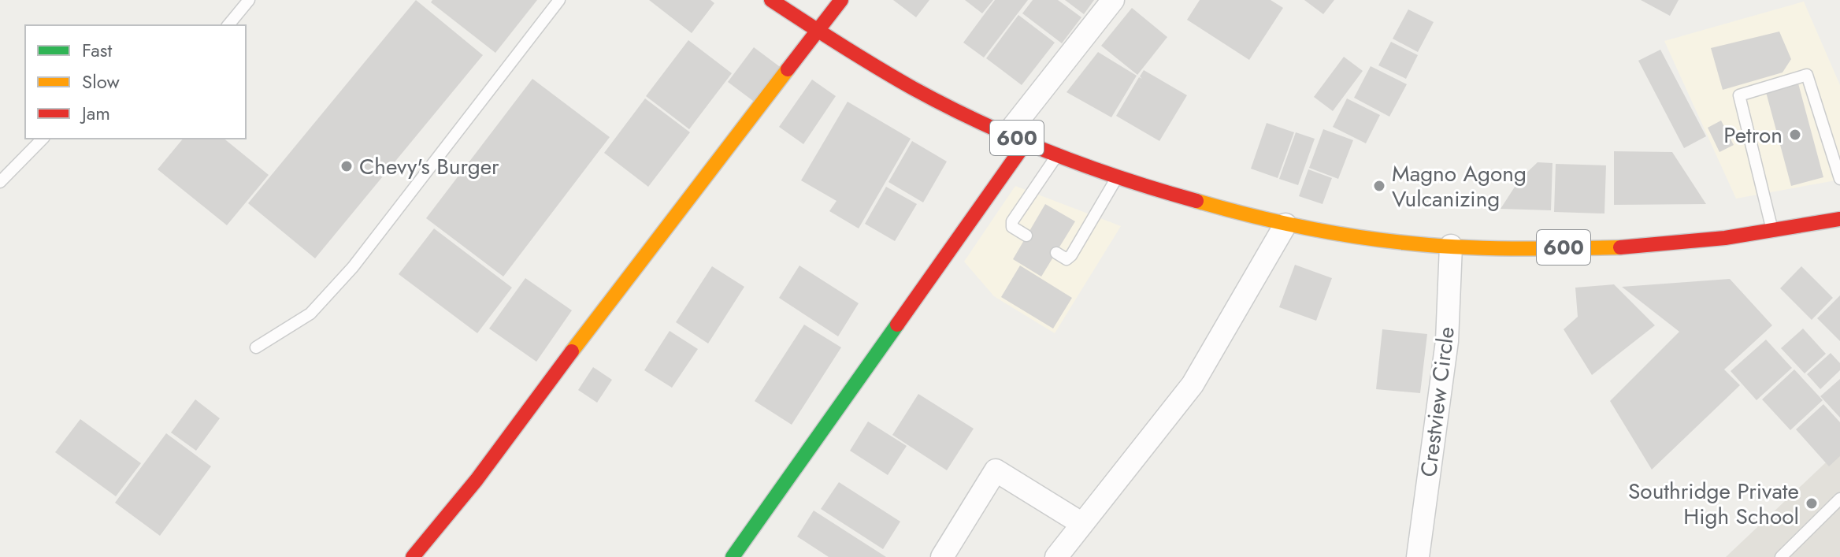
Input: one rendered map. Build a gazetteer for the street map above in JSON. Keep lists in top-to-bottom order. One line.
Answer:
{"streets":{"street":["600","Crestview Circle"]},"crossings":[["600","Crestview Circle"]],"places":["Petron","Chevy's Burger","Magno Agong Vulcanizing","Southridge Private High School"],"legend":["Fast","Slow","Jam"]}
